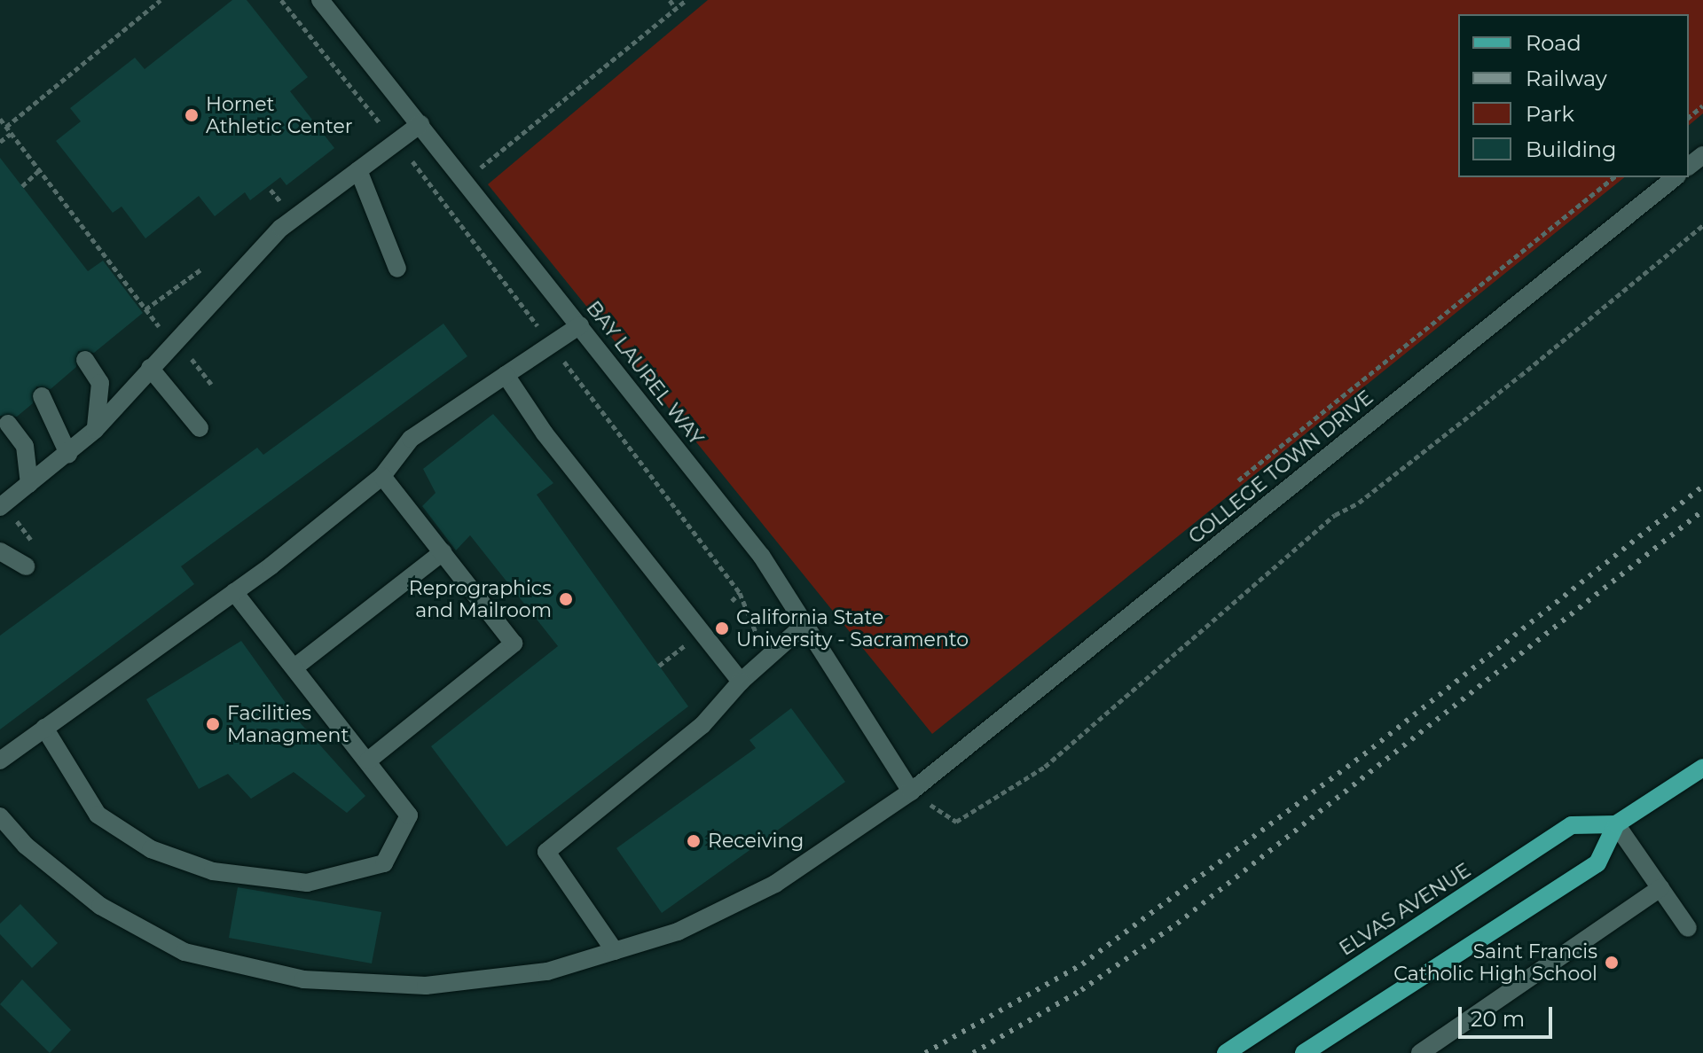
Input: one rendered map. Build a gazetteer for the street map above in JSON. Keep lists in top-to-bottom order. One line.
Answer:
{"streets":{"main road":["ELVAS AVENUE"],"street":["BAY LAUREL WAY","COLLEGE TOWN DRIVE"]},"crossings":[["BAY LAUREL WAY","COLLEGE TOWN DRIVE"]],"places":["Hornet Athletic Center","Reprographics and Mailroom","California State University - Sacramento","Facilities Managment","Receiving","Saint Francis Catholic High School"],"legend":["Road","Railway","Park","Building"],"scale_bar":"20 m"}
